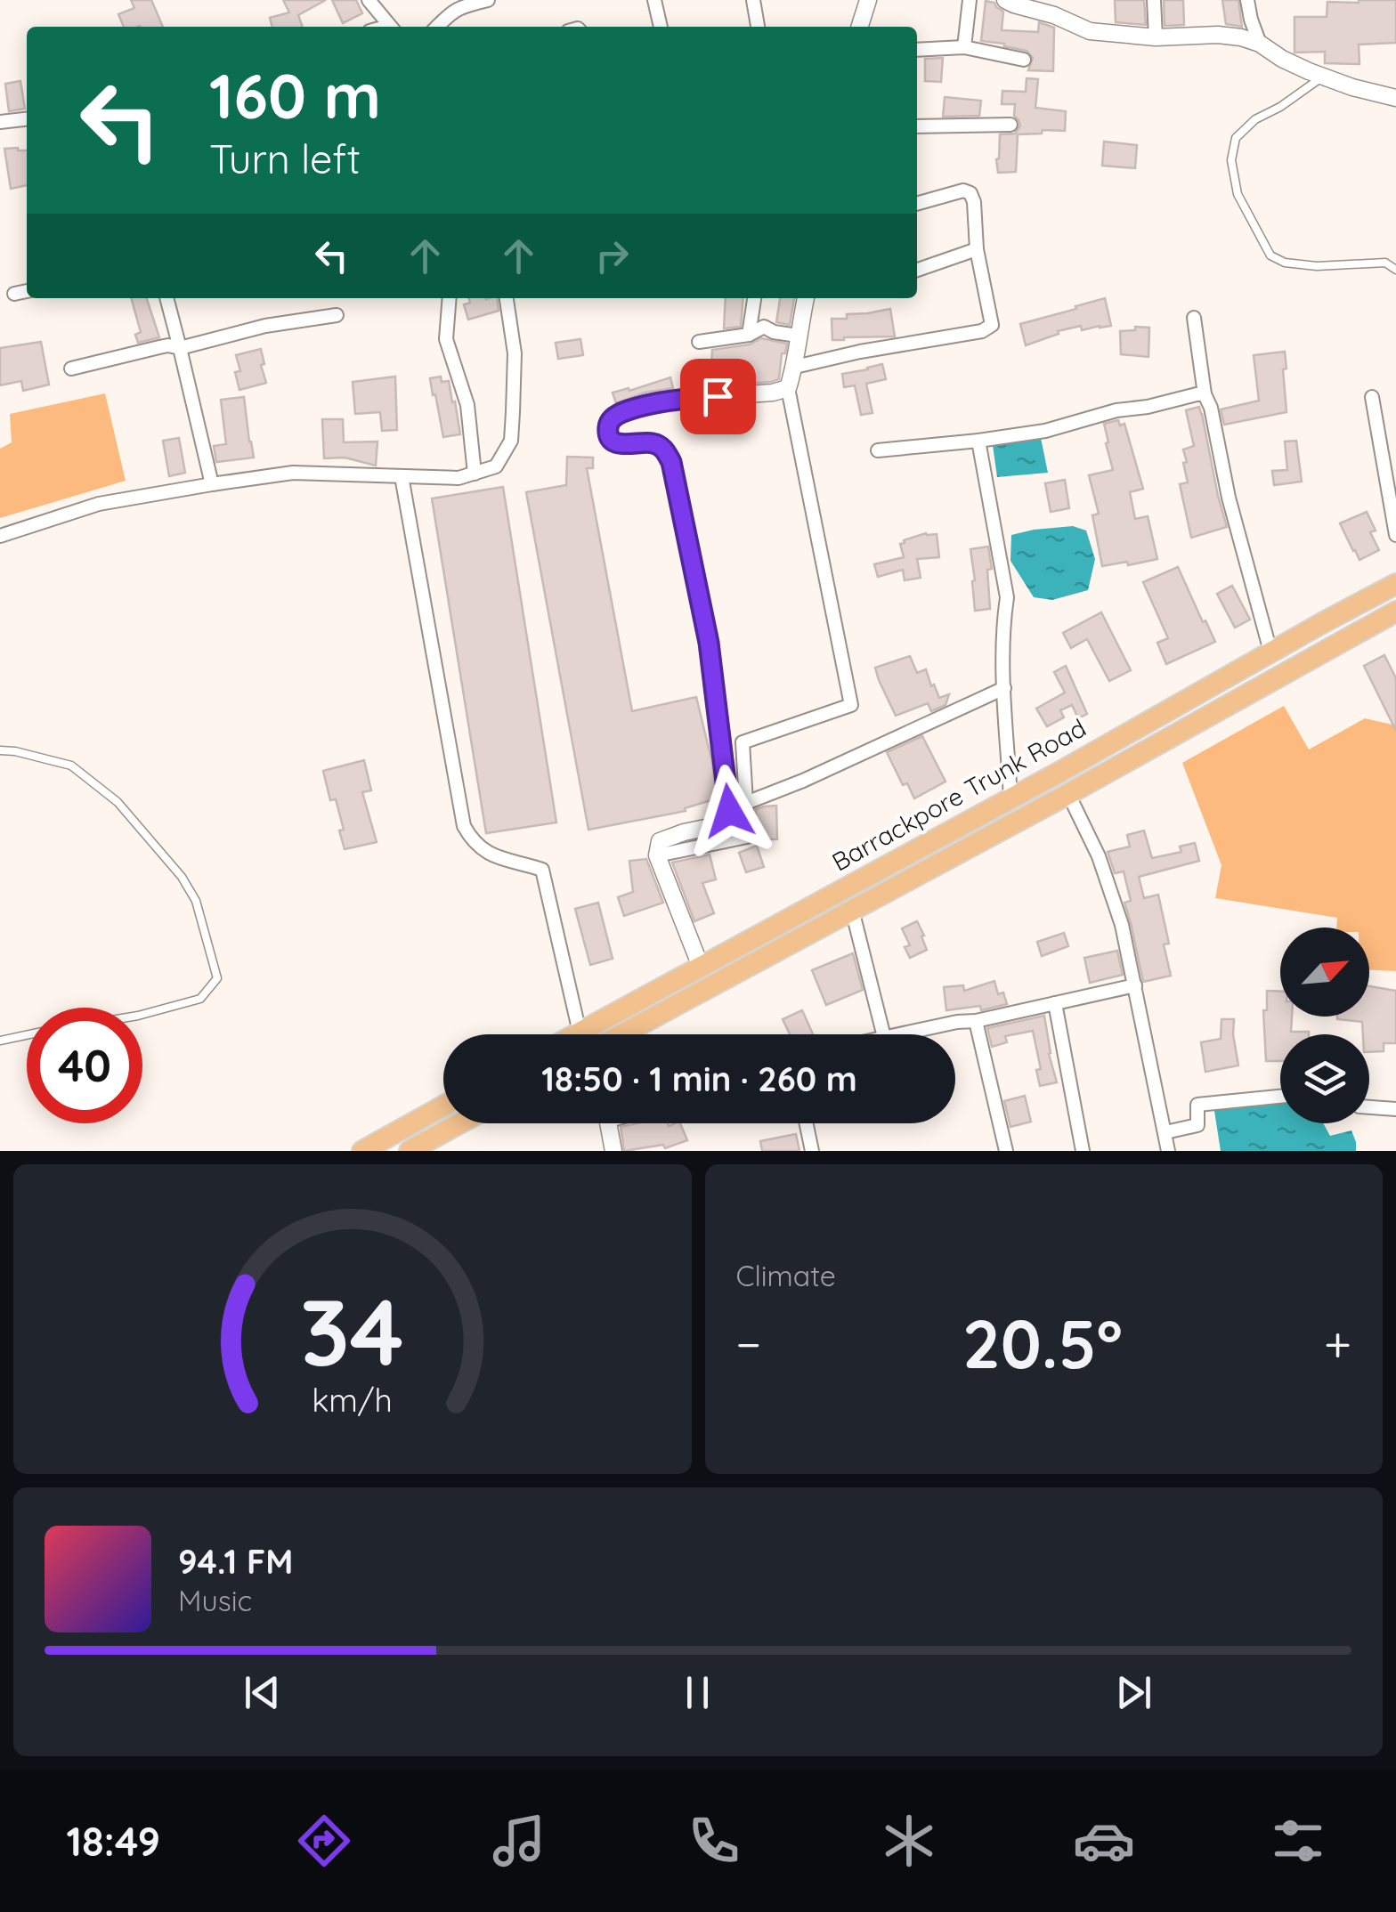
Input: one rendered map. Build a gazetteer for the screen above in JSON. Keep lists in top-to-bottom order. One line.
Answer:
{"streets":{"main road":["Barrackpore Trunk Road"]},"north":"top right","page":{"turn":["160 m","Turn left"],"limit":"40","trip":"18:50 · 1 min · 260 m","tile":"Climate","heat":["−","20.5°","+"],"song":["94.1 FM","Music"],"tabs":"18:49","gauge":["34","km/h"]}}
